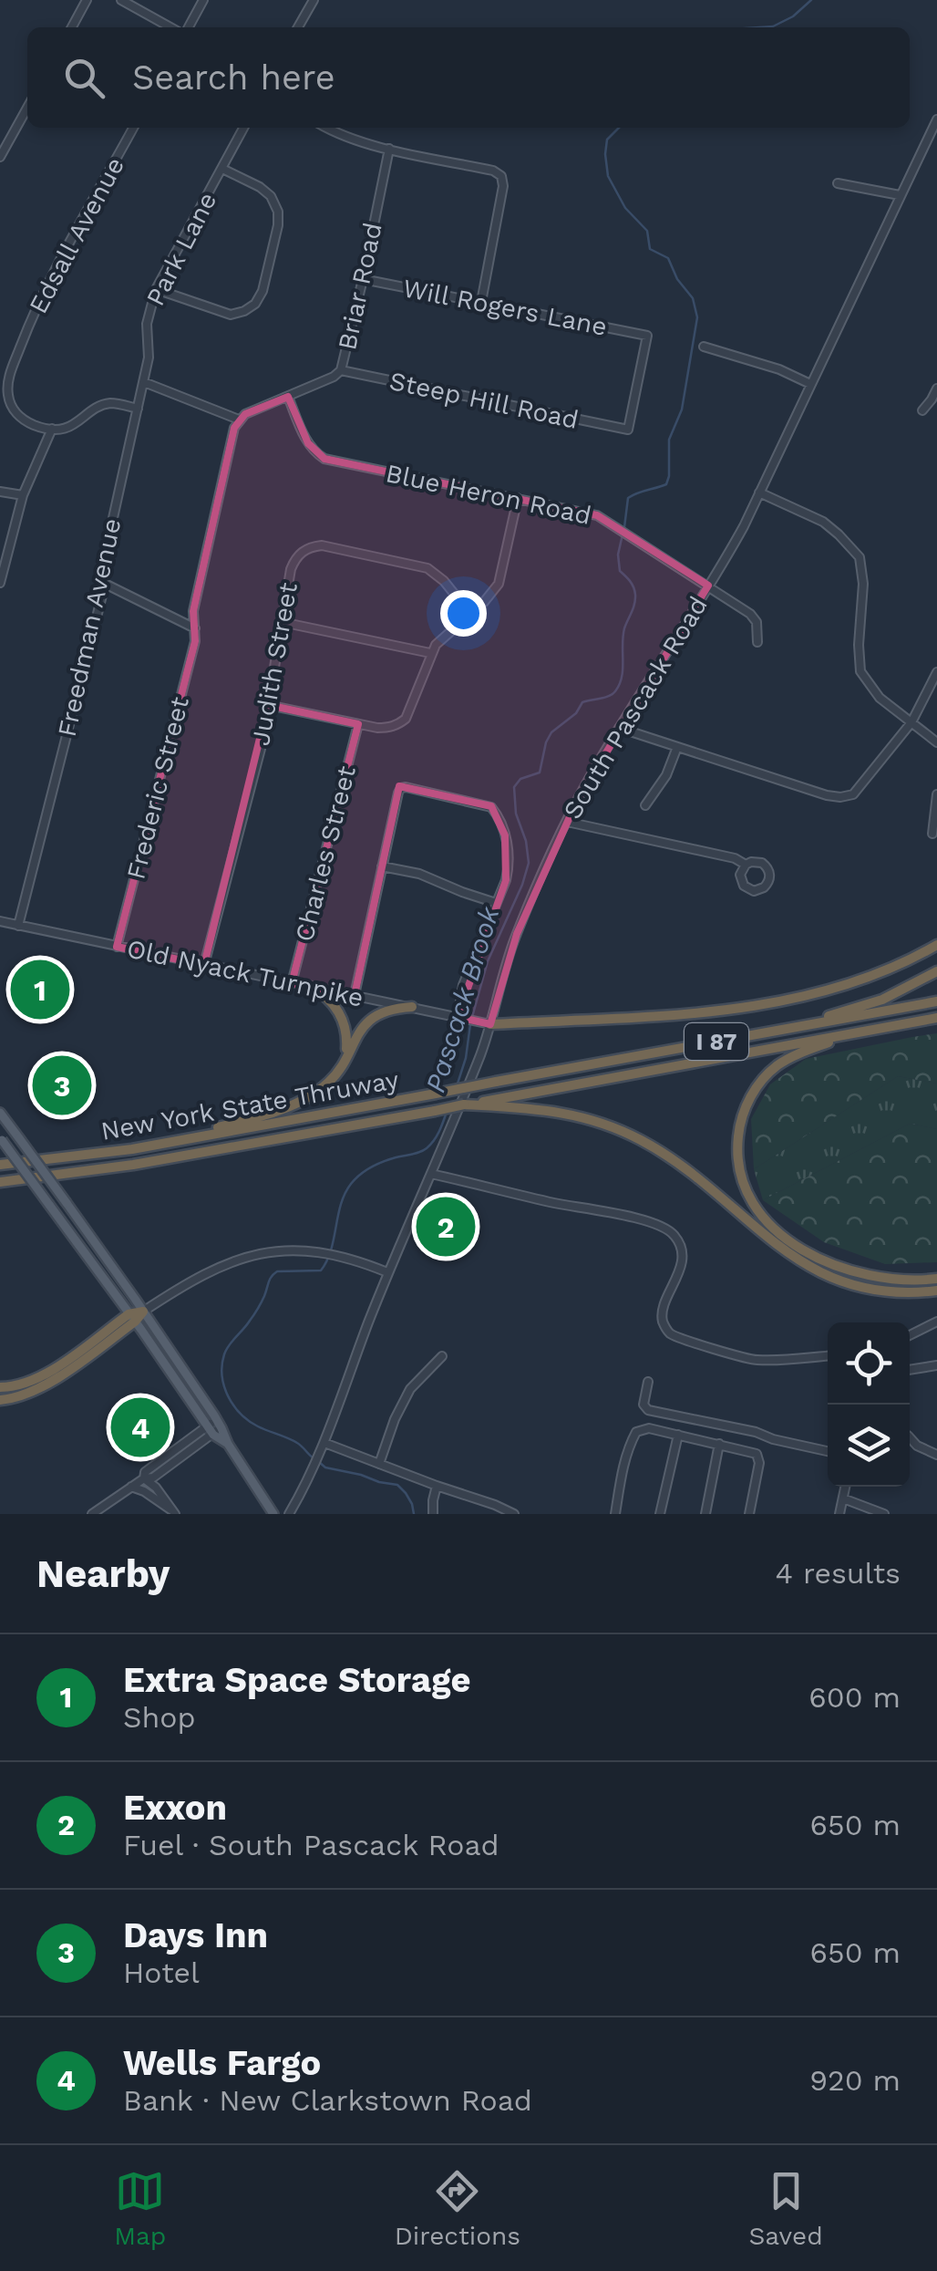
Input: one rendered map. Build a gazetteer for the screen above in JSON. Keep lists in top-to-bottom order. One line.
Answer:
{"streets":{"highway":["I 87","New York State Thruway"],"street":["Edsall Avenue","Park Lane","Briar Road","Will Rogers Lane","Steep Hill Road","Blue Heron Road","Freedman Avenue","Judith Street","South Pascack Road","Frederic Street","Charles Street","Old Nyack Turnpike"]},"crossings":[["Park Lane","Freedman Avenue"],["Briar Road","Will Rogers Lane"],["Briar Road","Steep Hill Road"],["Briar Road","Blue Heron Road"],["Will Rogers Lane","Steep Hill Road"],["Blue Heron Road","South Pascack Road"],["Freedman Avenue","Old Nyack Turnpike"],["Judith Street","Old Nyack Turnpike"],["South Pascack Road","Old Nyack Turnpike"],["Frederic Street","Old Nyack Turnpike"],["Charles Street","Old Nyack Turnpike"]],"water":["Pascack Brook"],"page":{"search":"Search here","pins":["1","3","2","4"],"heading":["Nearby","4 results"],"list":[{"mark":"1","name":"Extra Space Storage","note":"Shop","value":"600 m"},{"mark":"2","name":"Exxon","note":"Fuel · South Pascack Road","value":"650 m"},{"mark":"3","name":"Days Inn","note":"Hotel","value":"650 m"},{"mark":"4","name":"Wells Fargo","note":"Bank · New Clarkstown Road","value":"920 m"}],"nav":["Map","Directions","Saved"]}}
